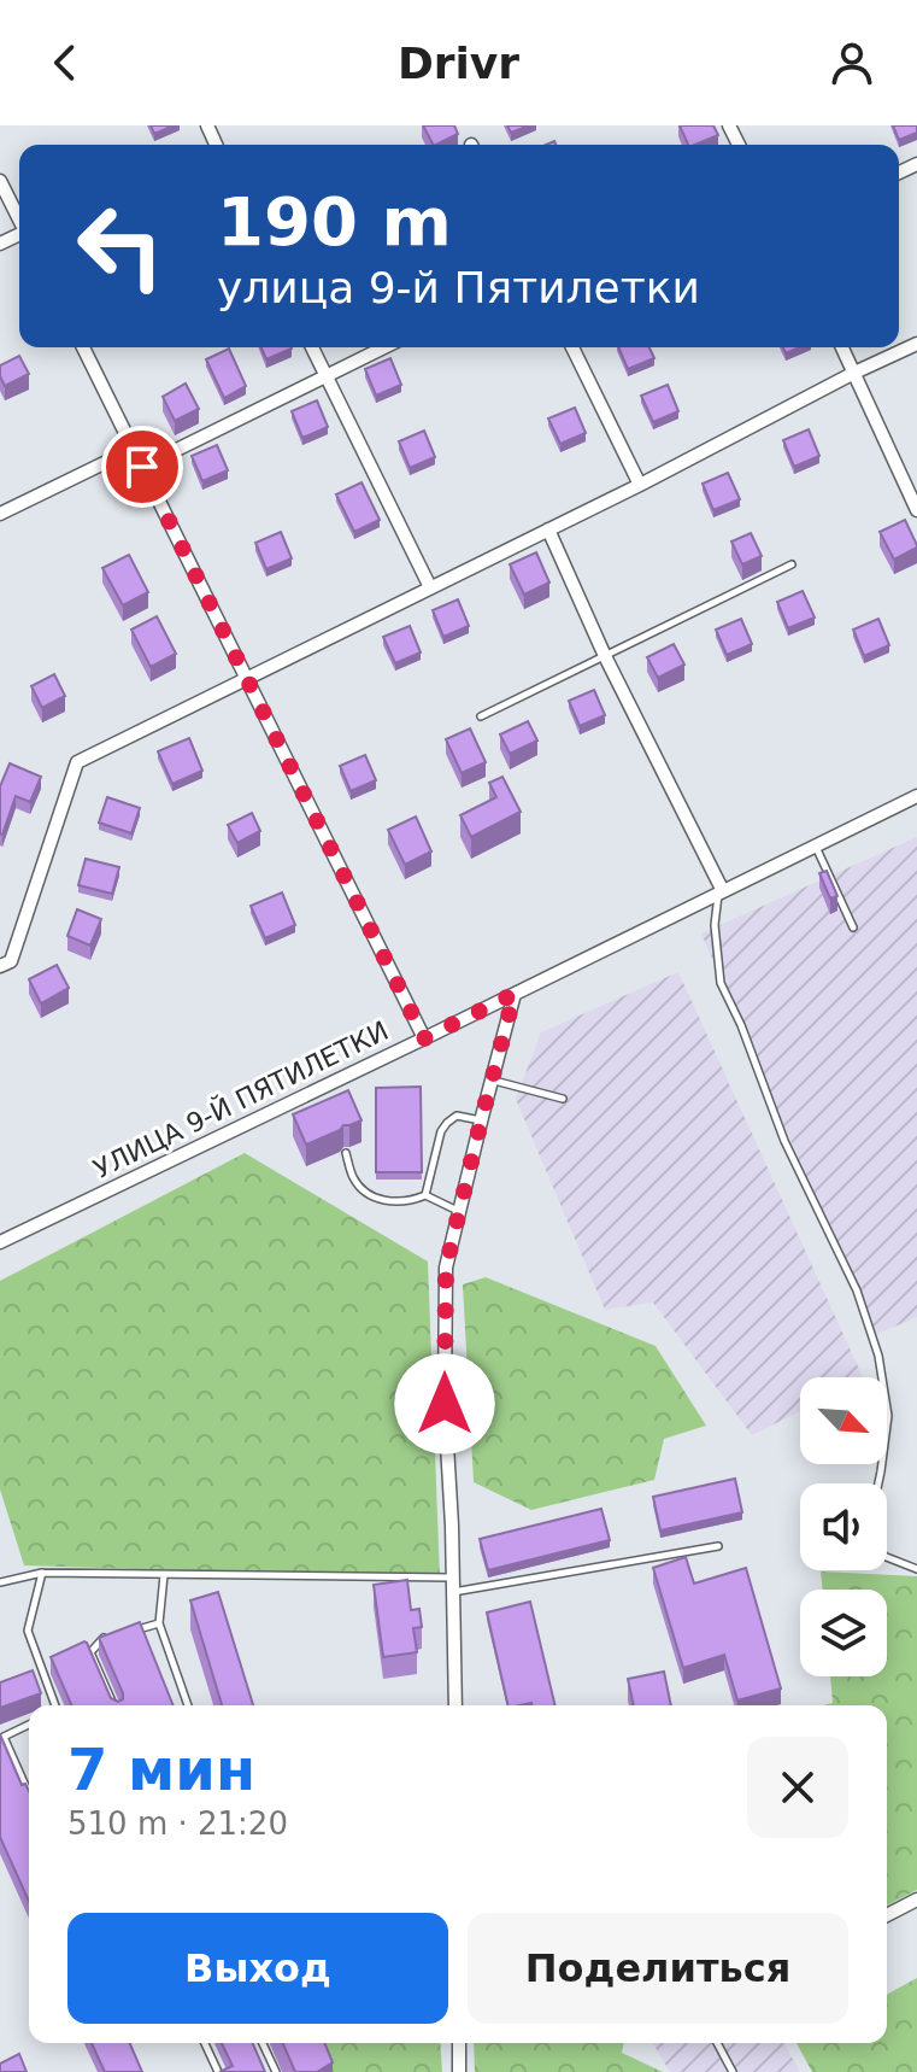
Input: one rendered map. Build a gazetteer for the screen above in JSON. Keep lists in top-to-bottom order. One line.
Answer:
{"streets":{"street":["УЛИЦА 9-Й ПЯТИЛЕТКИ"]},"north":"bottom right","page":{"header":"Drivr","turn":["190 m","улица 9-й Пятилетки"],"heading":["7 мин","510 m · 21:20"],"buttons":["Выход","Поделиться"]}}
